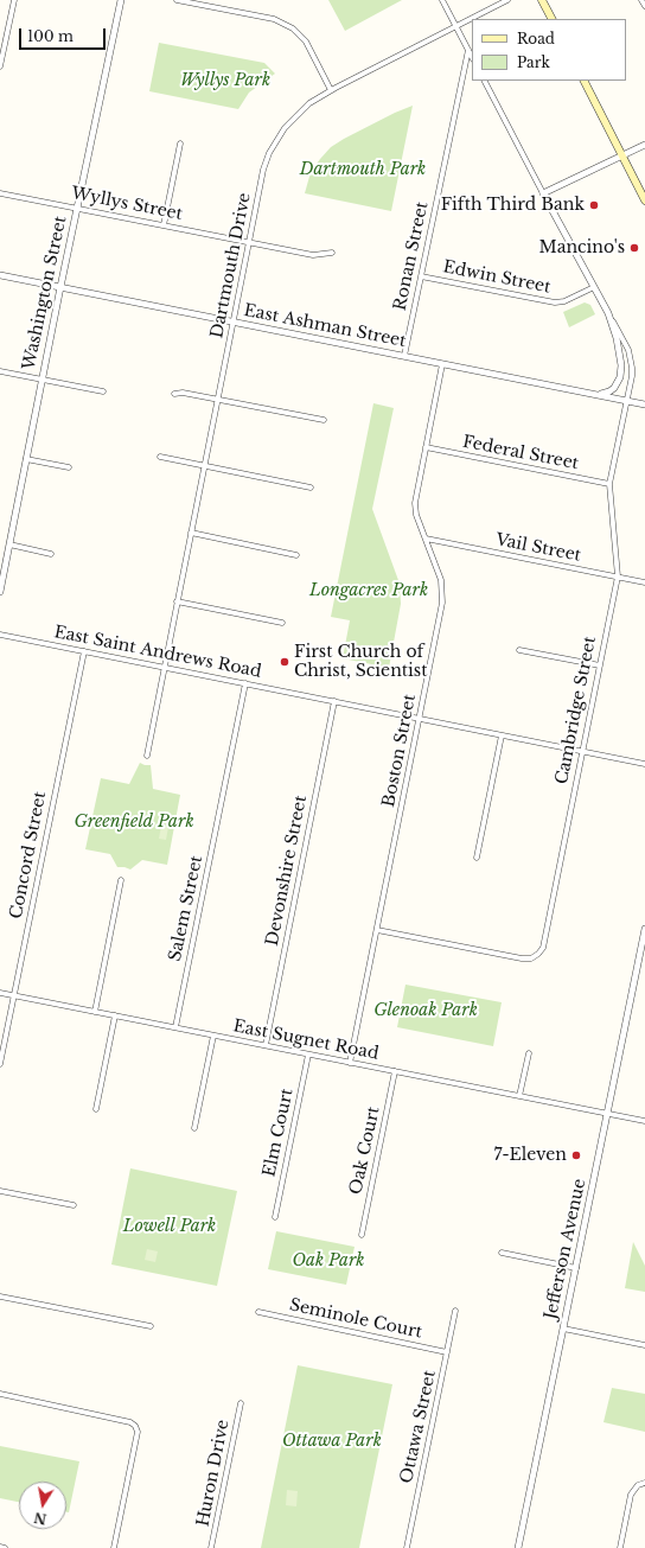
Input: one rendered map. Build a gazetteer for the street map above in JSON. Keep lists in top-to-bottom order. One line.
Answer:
{"streets":{"street":["Wyllys Street","Ronan Street","Dartmouth Drive","Edwin Street","Washington Street","East Ashman Street","Federal Street","Vail Street","East Saint Andrews Road","Cambridge Street","Boston Street","Concord Street","Devonshire Street","Salem Street","East Sugnet Road","Elm Court","Oak Court","Jefferson Avenue","Seminole Court","Ottawa Street","Huron Drive"]},"crossings":[["Wyllys Street","Dartmouth Drive"],["Wyllys Street","Washington Street"],["Ronan Street","Edwin Street"],["Ronan Street","East Ashman Street"],["Dartmouth Drive","East Ashman Street"],["Dartmouth Drive","East Saint Andrews Road"],["Edwin Street","Cambridge Street"],["Washington Street","East Ashman Street"],["East Ashman Street","Cambridge Street"],["East Ashman Street","Boston Street"],["Federal Street","Cambridge Street"],["Federal Street","Boston Street"],["Vail Street","Cambridge Street"],["Vail Street","Boston Street"],["East Saint Andrews Road","Cambridge Street"],["East Saint Andrews Road","Boston Street"],["East Saint Andrews Road","Concord Street"],["East Saint Andrews Road","Devonshire Street"],["East Saint Andrews Road","Salem Street"],["Cambridge Street","Boston Street"],["Boston Street","East Sugnet Road"],["Concord Street","East Sugnet Road"],["Devonshire Street","East Sugnet Road"],["Salem Street","East Sugnet Road"],["East Sugnet Road","Elm Court"],["East Sugnet Road","Oak Court"],["East Sugnet Road","Jefferson Avenue"],["Seminole Court","Ottawa Street"]],"parks":["Wyllys Park","Dartmouth Park","Longacres Park","Greenfield Park","Glenoak Park","Lowell Park","Oak Park","Ottawa Park"],"places":["Fifth Third Bank","Mancino's","First Church of Christ, Scientist","7-Eleven"],"legend":["Road","Park"],"scale_bar":"100 m","north":"bottom"}
